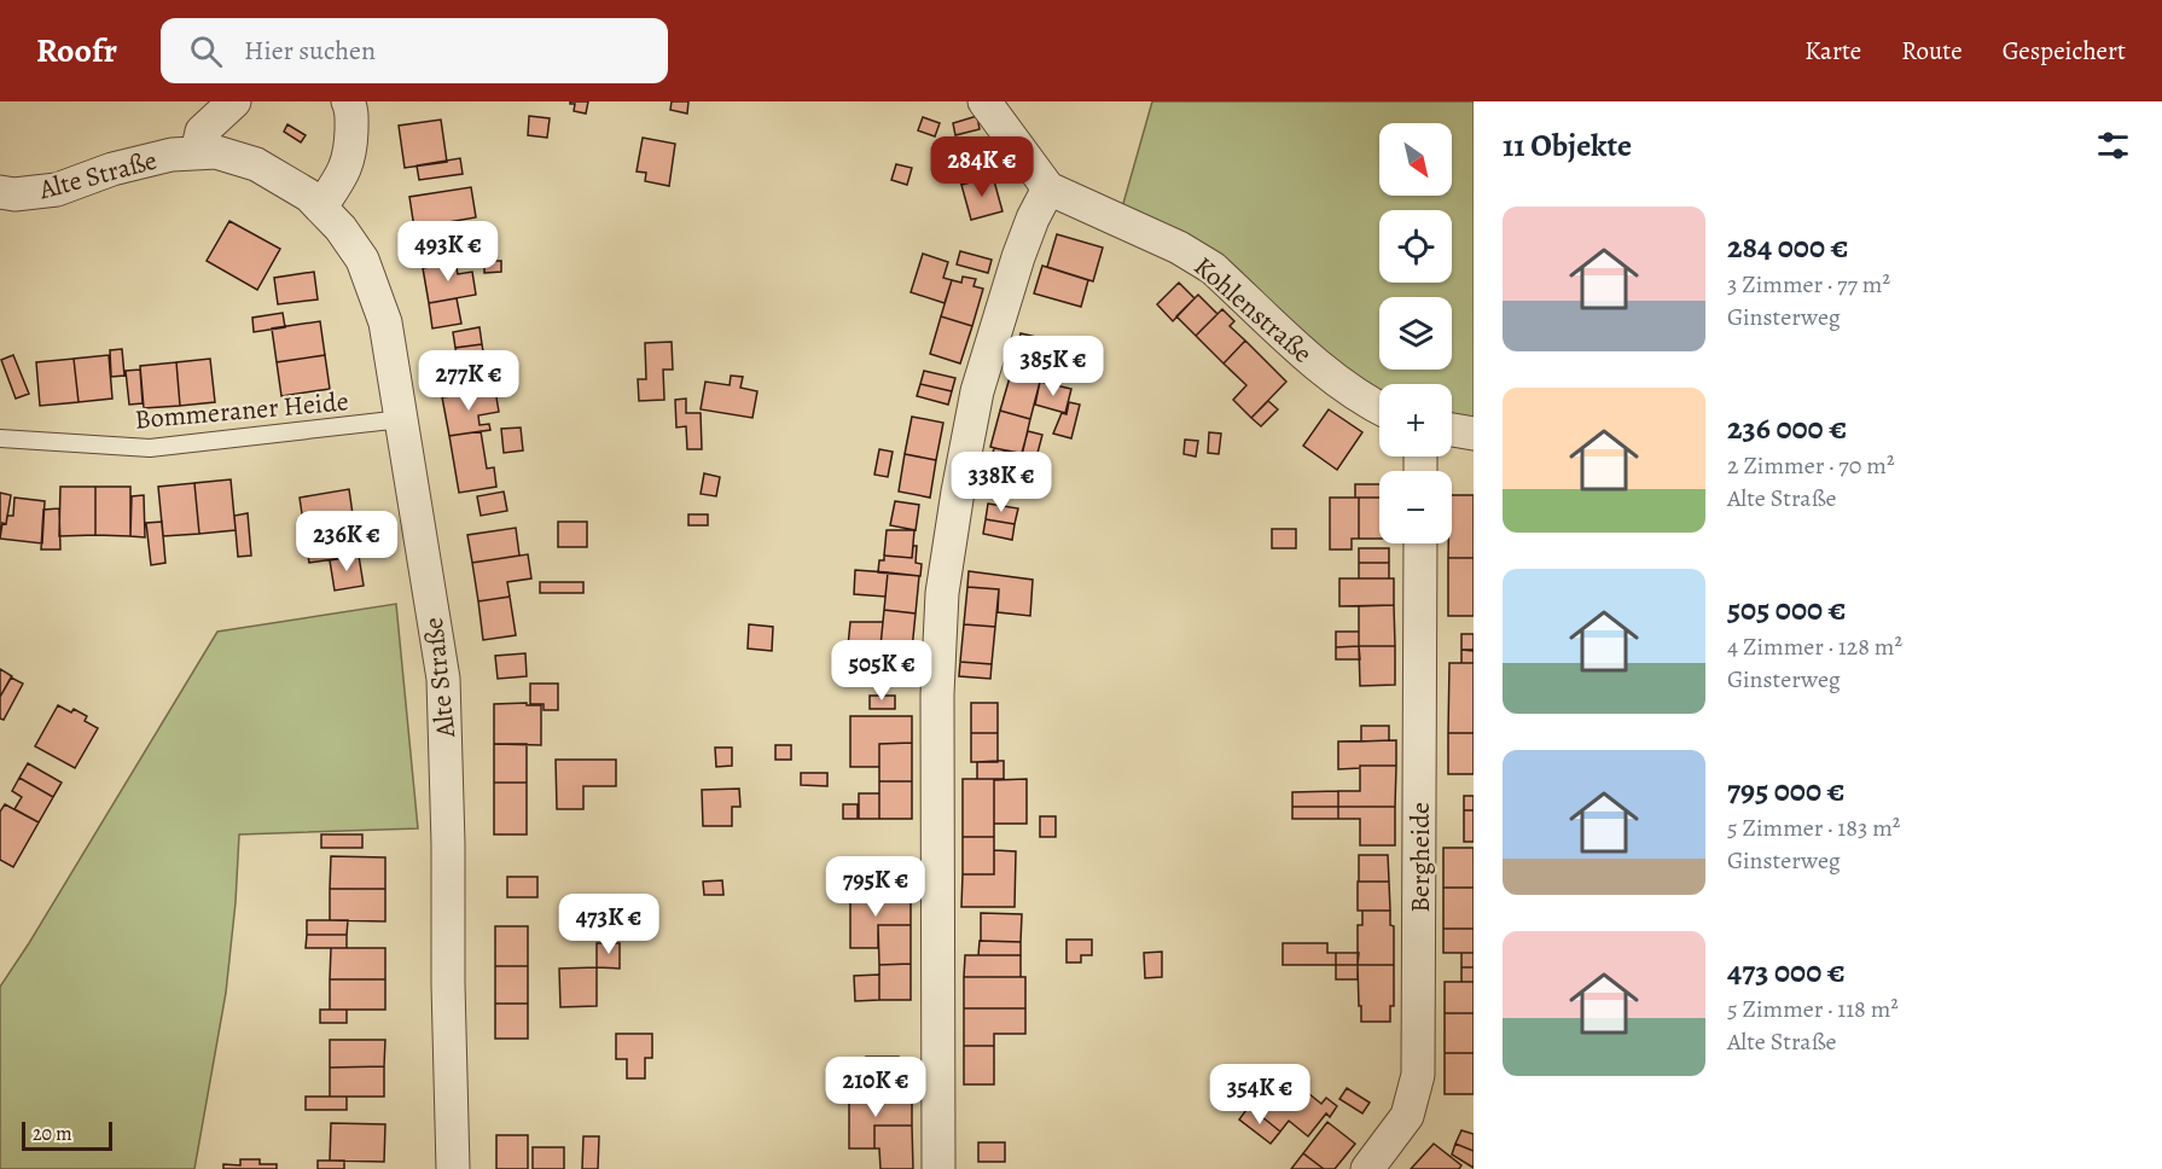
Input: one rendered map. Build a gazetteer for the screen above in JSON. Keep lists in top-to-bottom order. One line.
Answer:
{"streets":{"street":["Alte Straße","Kohlenstraße","Bergheide"],"lane":["Bommeraner Heide"]},"crossings":[["Alte Straße","Bommeraner Heide"]],"scale_bar":"20 m","north":"bottom right","page":{"header":"Roofr","search":"Hier suchen","nav":["Karte","Route","Gespeichert"],"heading":"11 Objekte","map_buttons":["+","−"],"price":["284K €","493K €","385K €","277K €","338K €","236K €","505K €","795K €","473K €","210K €","354K €"],"list":[{"name":"284 000 €","note":"3 Zimmer · 77 m² · Ginsterweg"},{"name":"236 000 €","note":"2 Zimmer · 70 m² · Alte Straße"},{"name":"505 000 €","note":"4 Zimmer · 128 m² · Ginsterweg"},{"name":"795 000 €","note":"5 Zimmer · 183 m² · Ginsterweg"},{"name":"473 000 €","note":"5 Zimmer · 118 m² · Alte Straße"}],"scale":"20 m"}}
